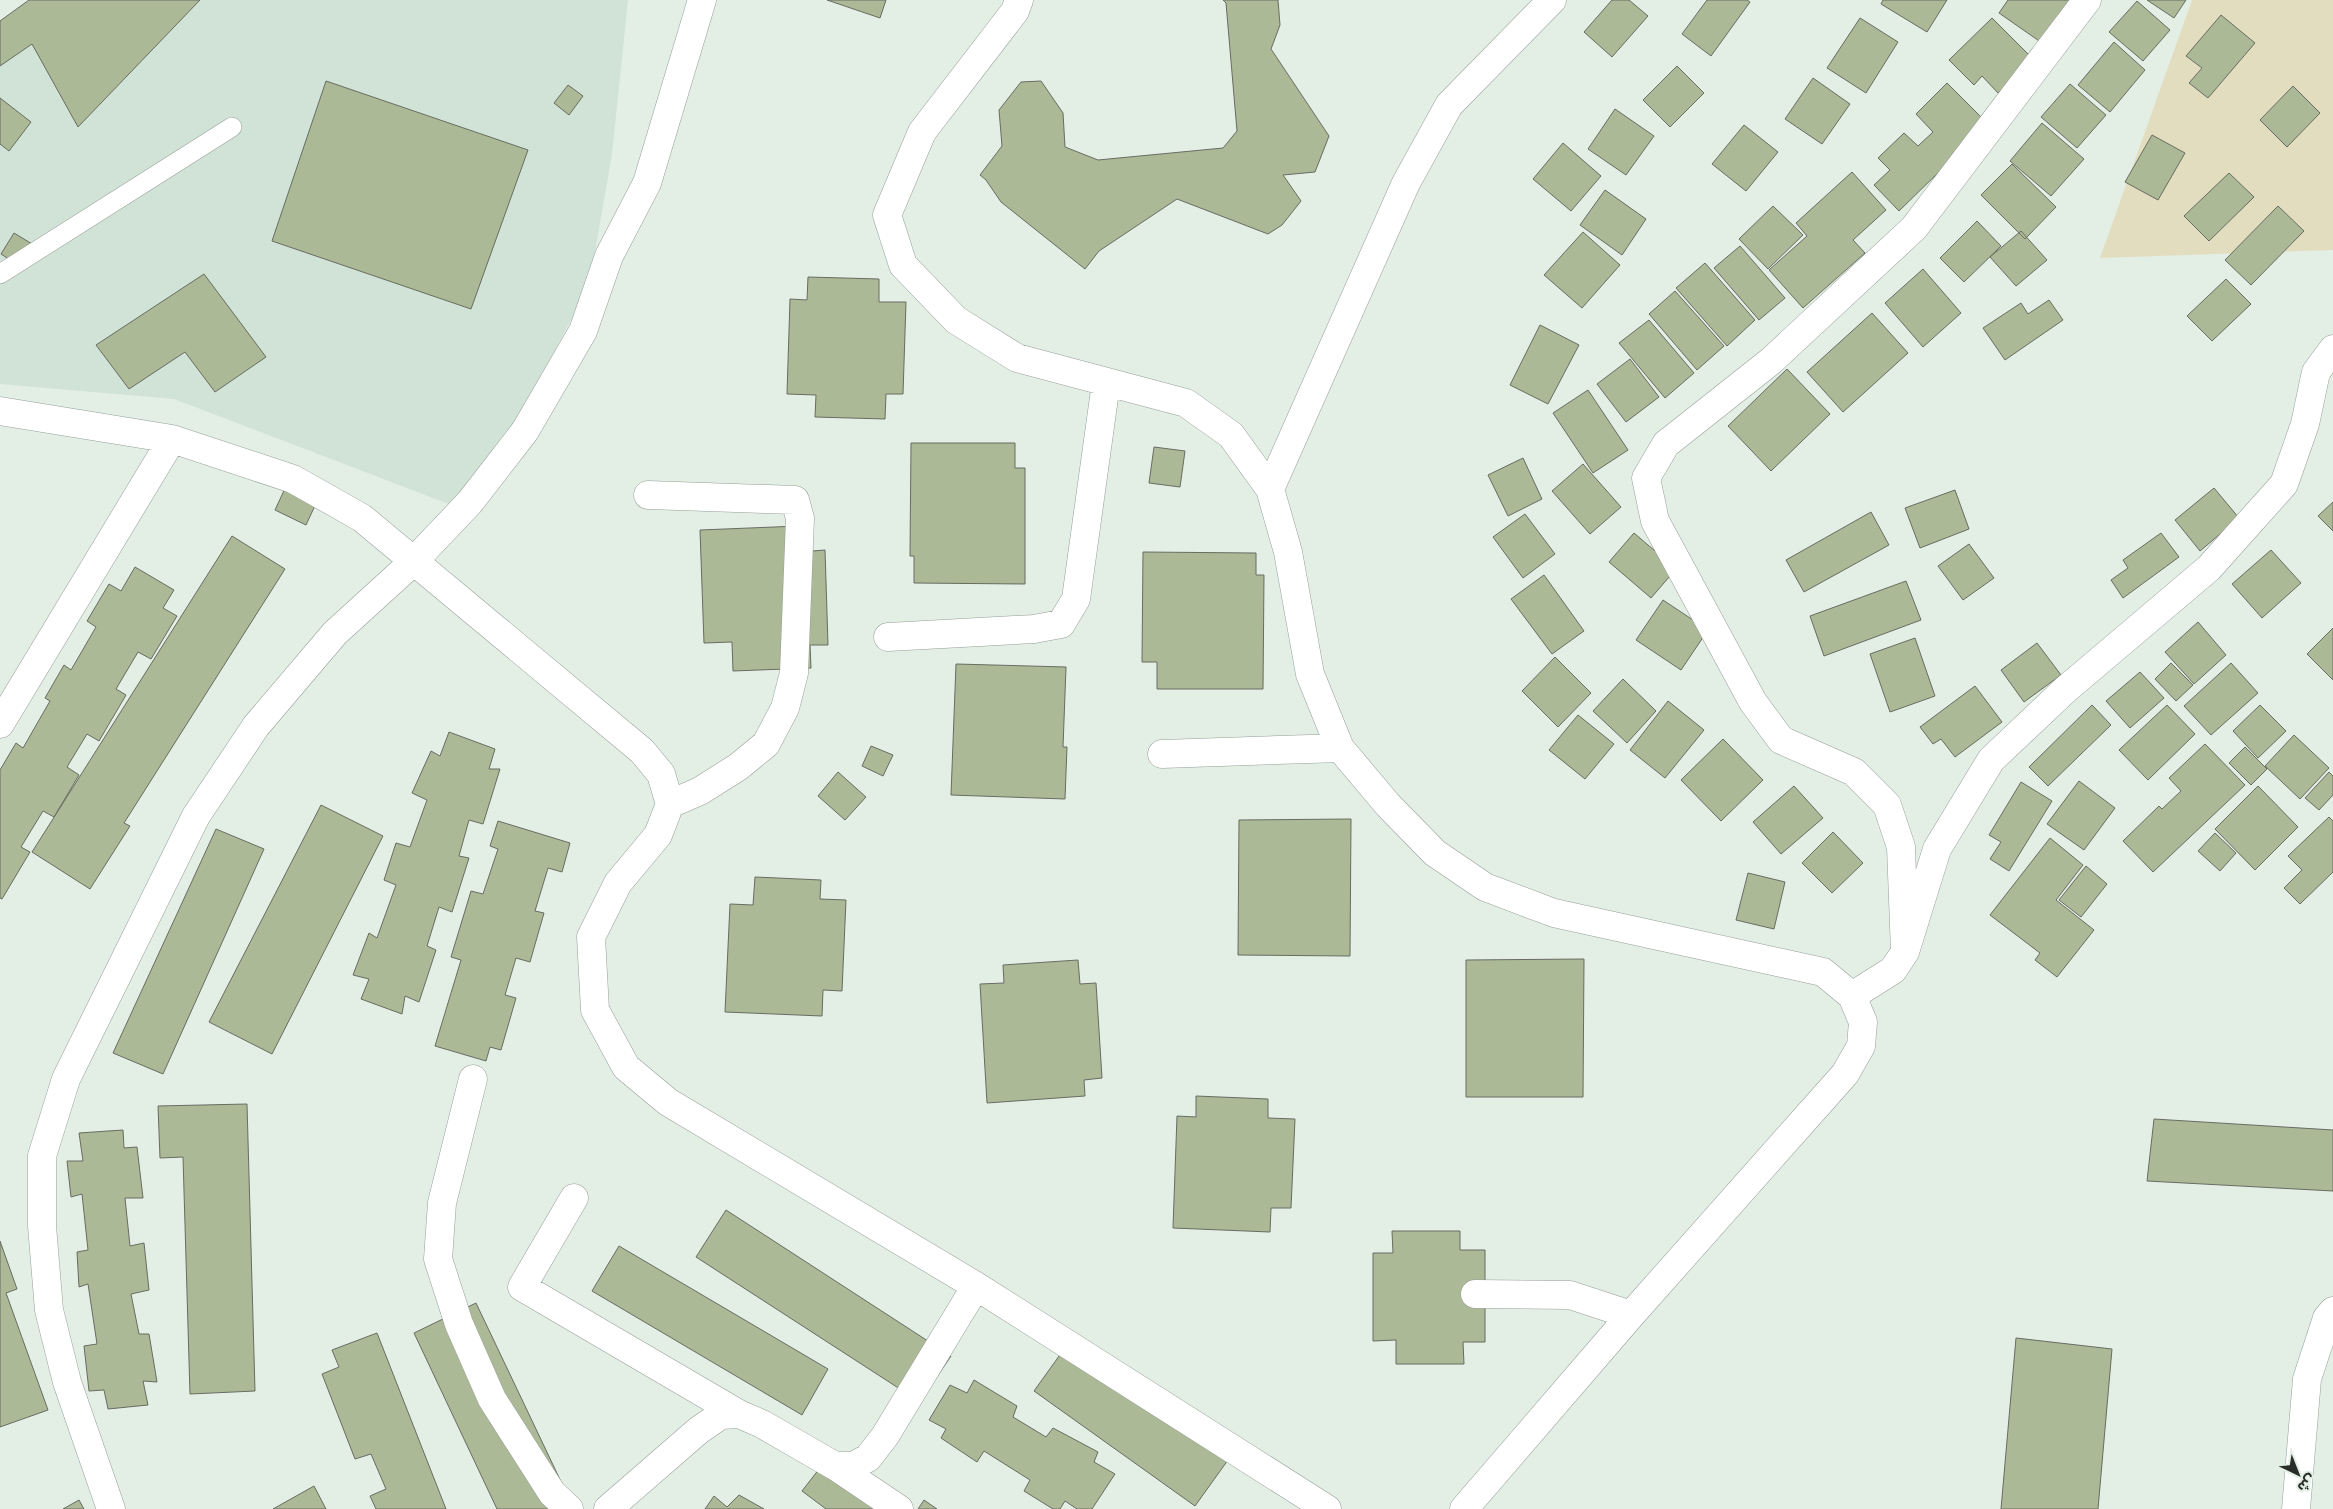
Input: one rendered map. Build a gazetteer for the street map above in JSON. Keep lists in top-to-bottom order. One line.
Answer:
{"north":"bottom right"}
